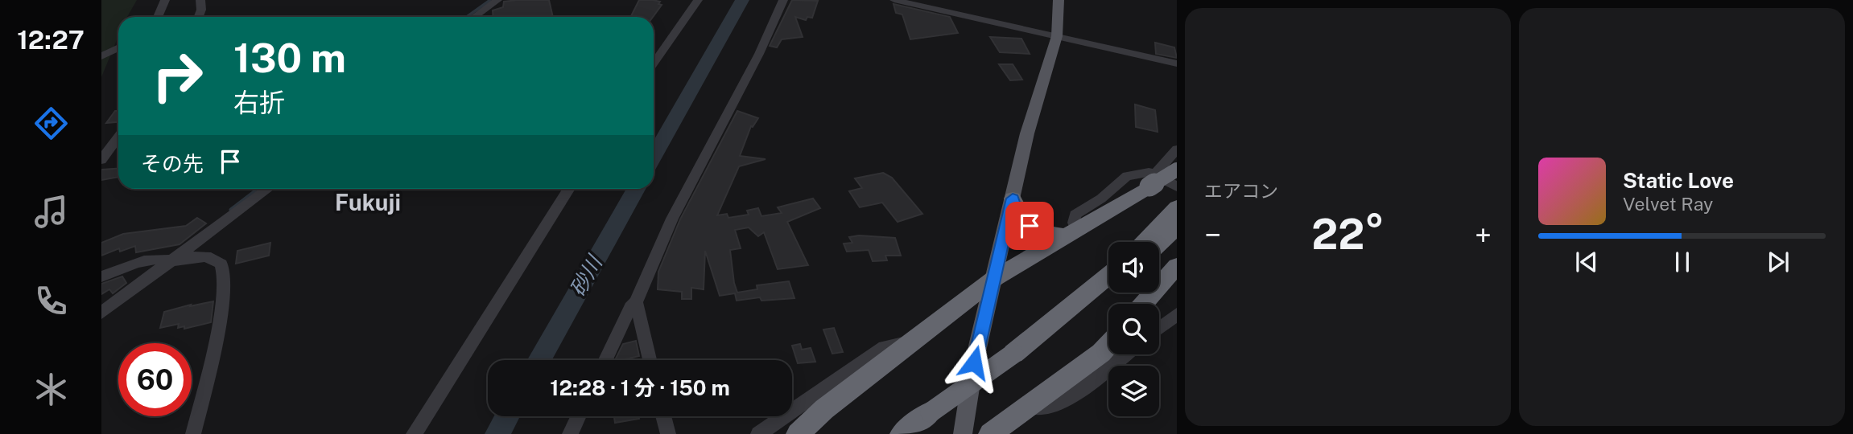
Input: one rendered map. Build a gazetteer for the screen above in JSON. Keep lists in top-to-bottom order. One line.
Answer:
{"districts":["Fukuji"],"water":["砂川"],"page":{"tabs":"12:27","tile":"エアコン","turn":["130 m","右折"],"then":"その先","song":["Static Love","Velvet Ray"],"heat":["−","22°","+"],"limit":"60","trip":"12:28 · 1 分 · 150 m"}}
